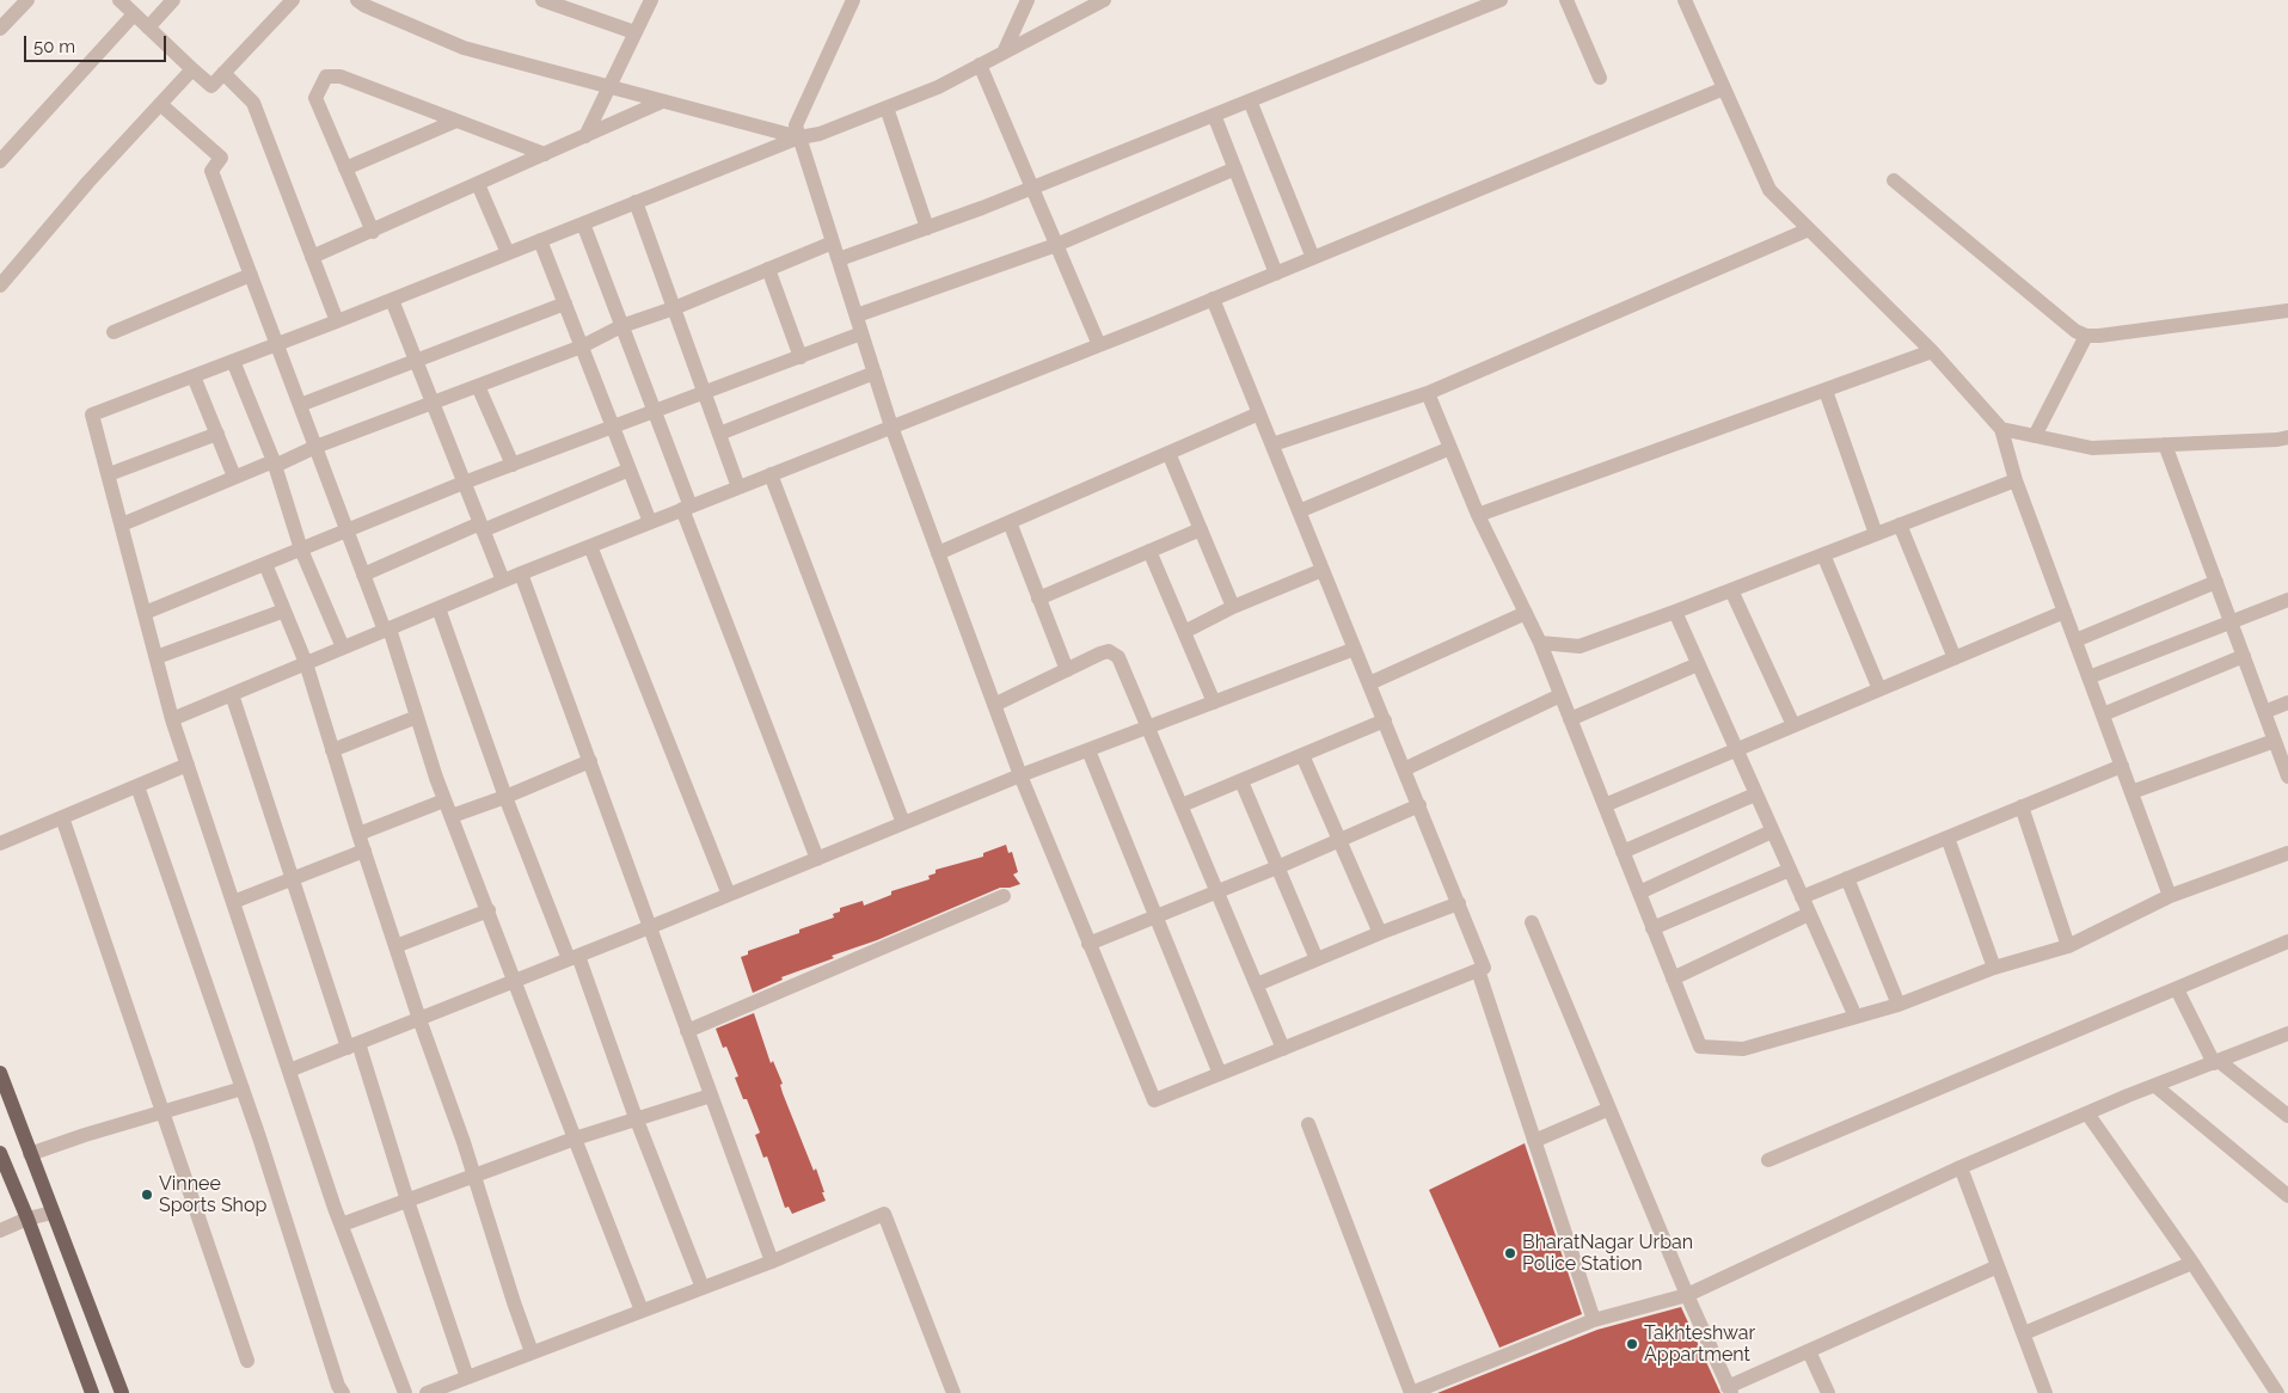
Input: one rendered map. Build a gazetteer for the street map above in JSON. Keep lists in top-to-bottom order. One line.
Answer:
{"places":["Vinnee Sports Shop","BharatNagar Urban Police Station","Takhteshwar Appartment"],"scale_bar":"50 m"}
